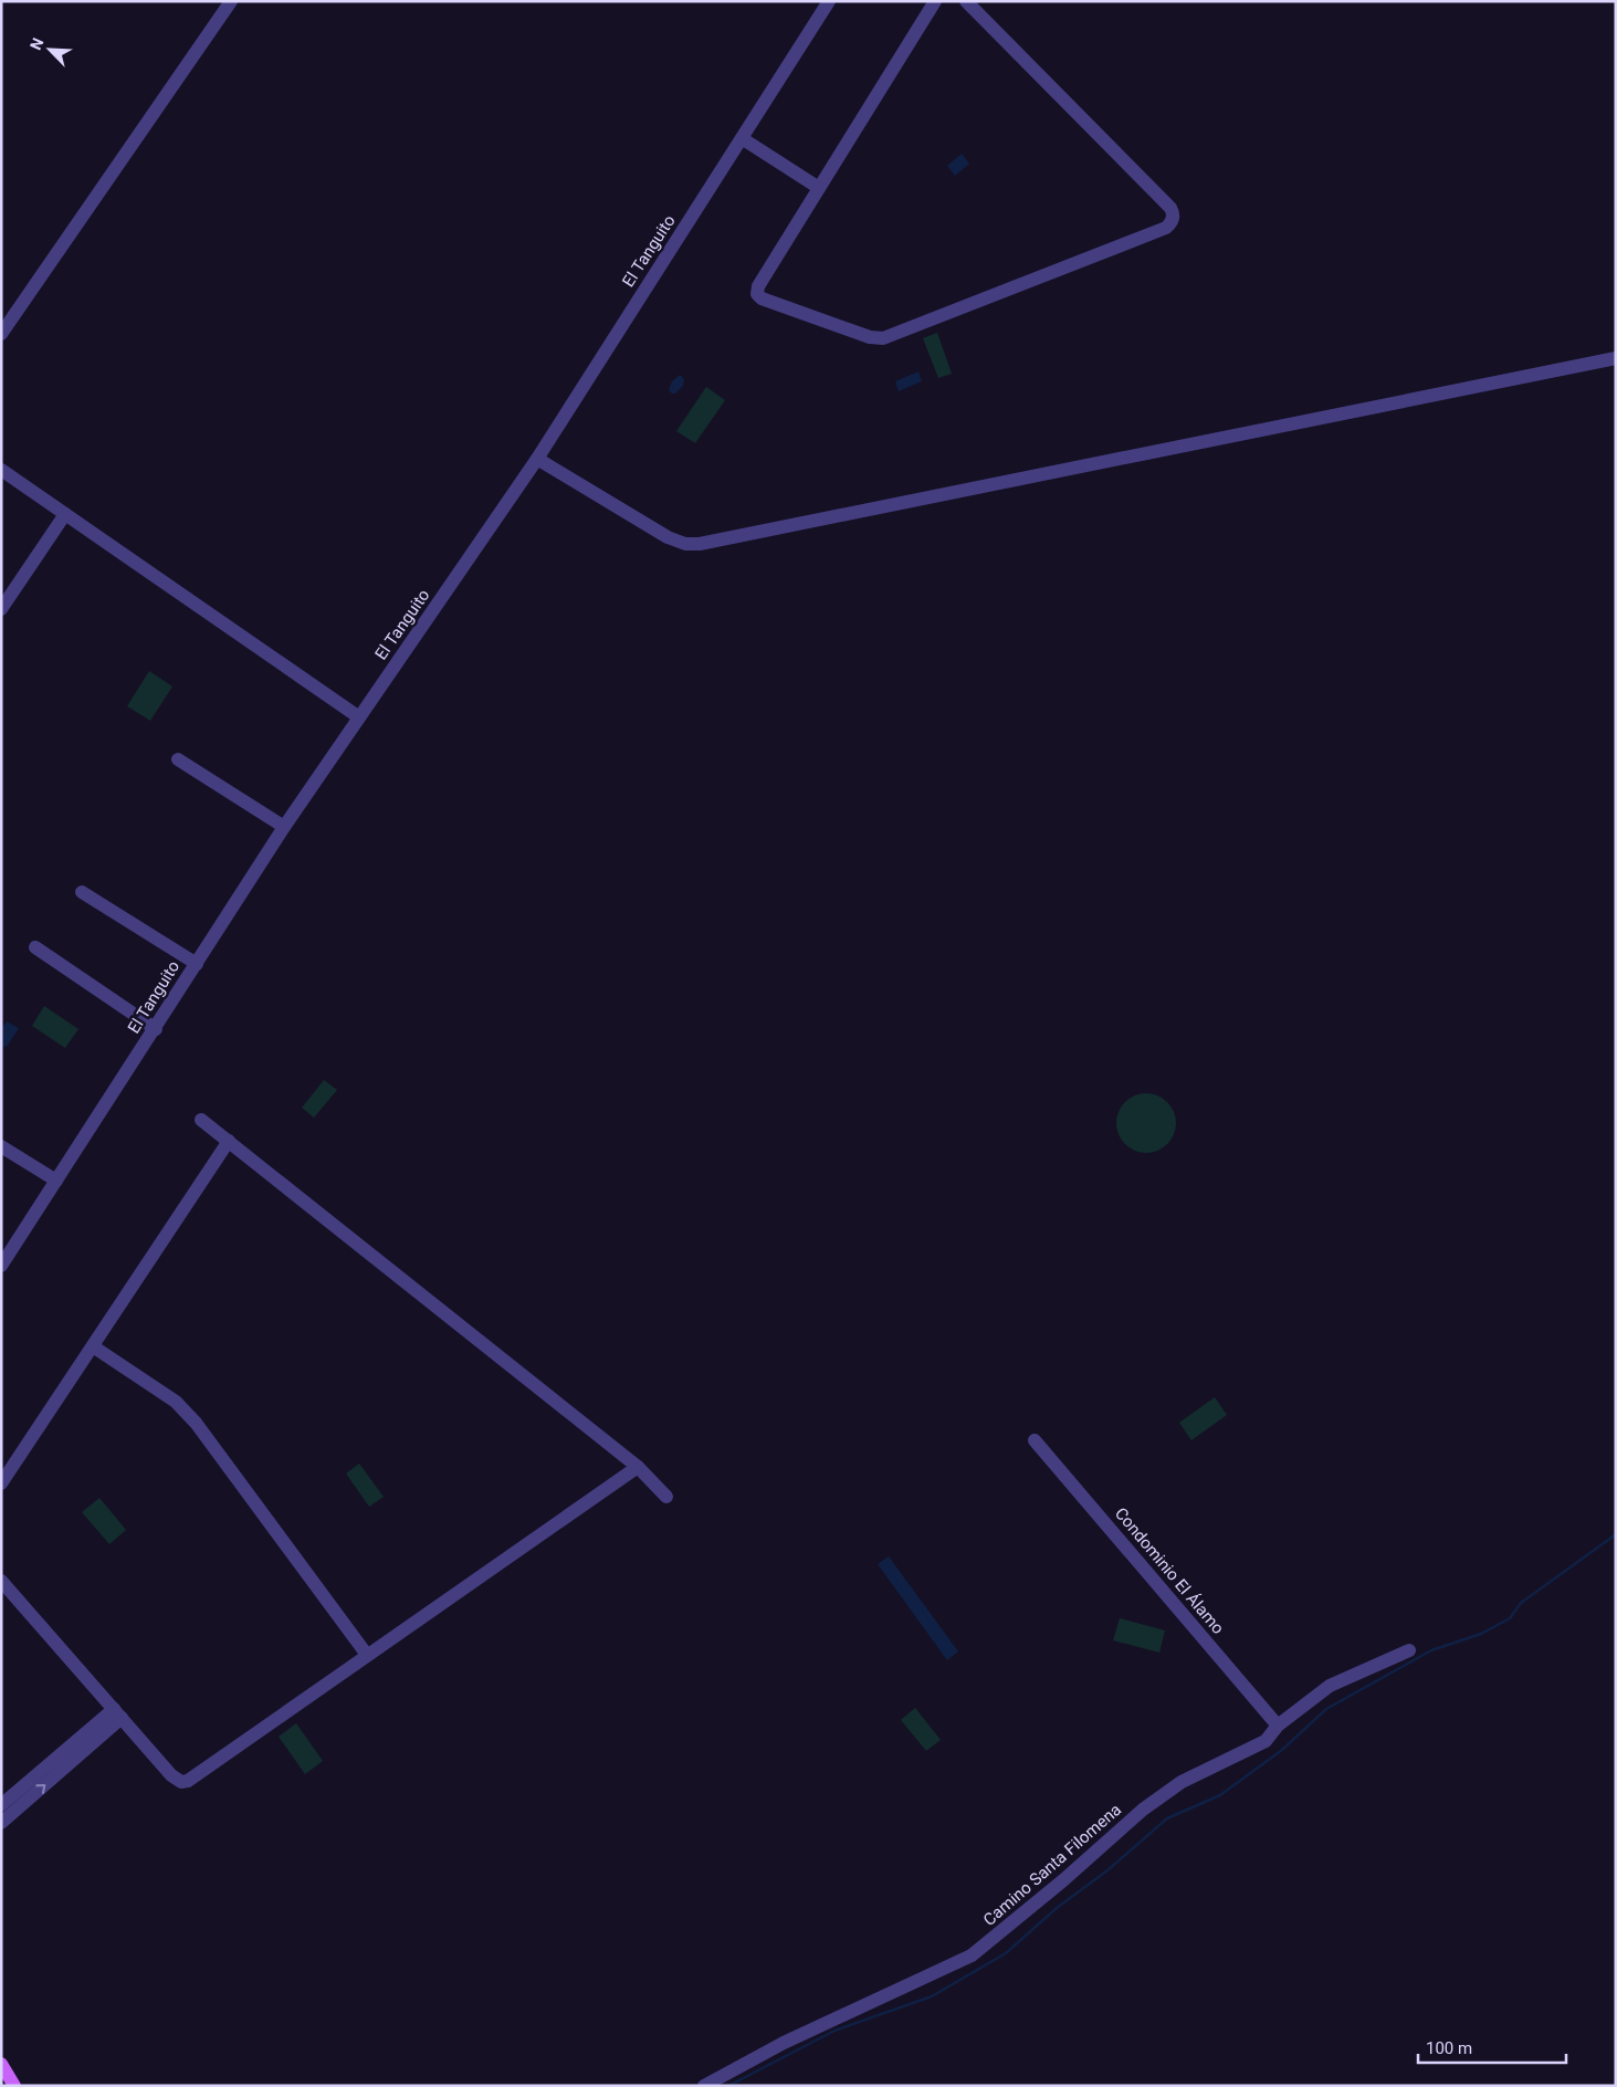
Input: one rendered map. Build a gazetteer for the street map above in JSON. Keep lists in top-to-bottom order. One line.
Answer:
{"streets":{"street":["El Tanguito","Condominio El Álamo","Camino Santa Filomena"]},"crossings":[["Condominio El Álamo","Camino Santa Filomena"]],"scale_bar":"100 m","north":"top left"}
